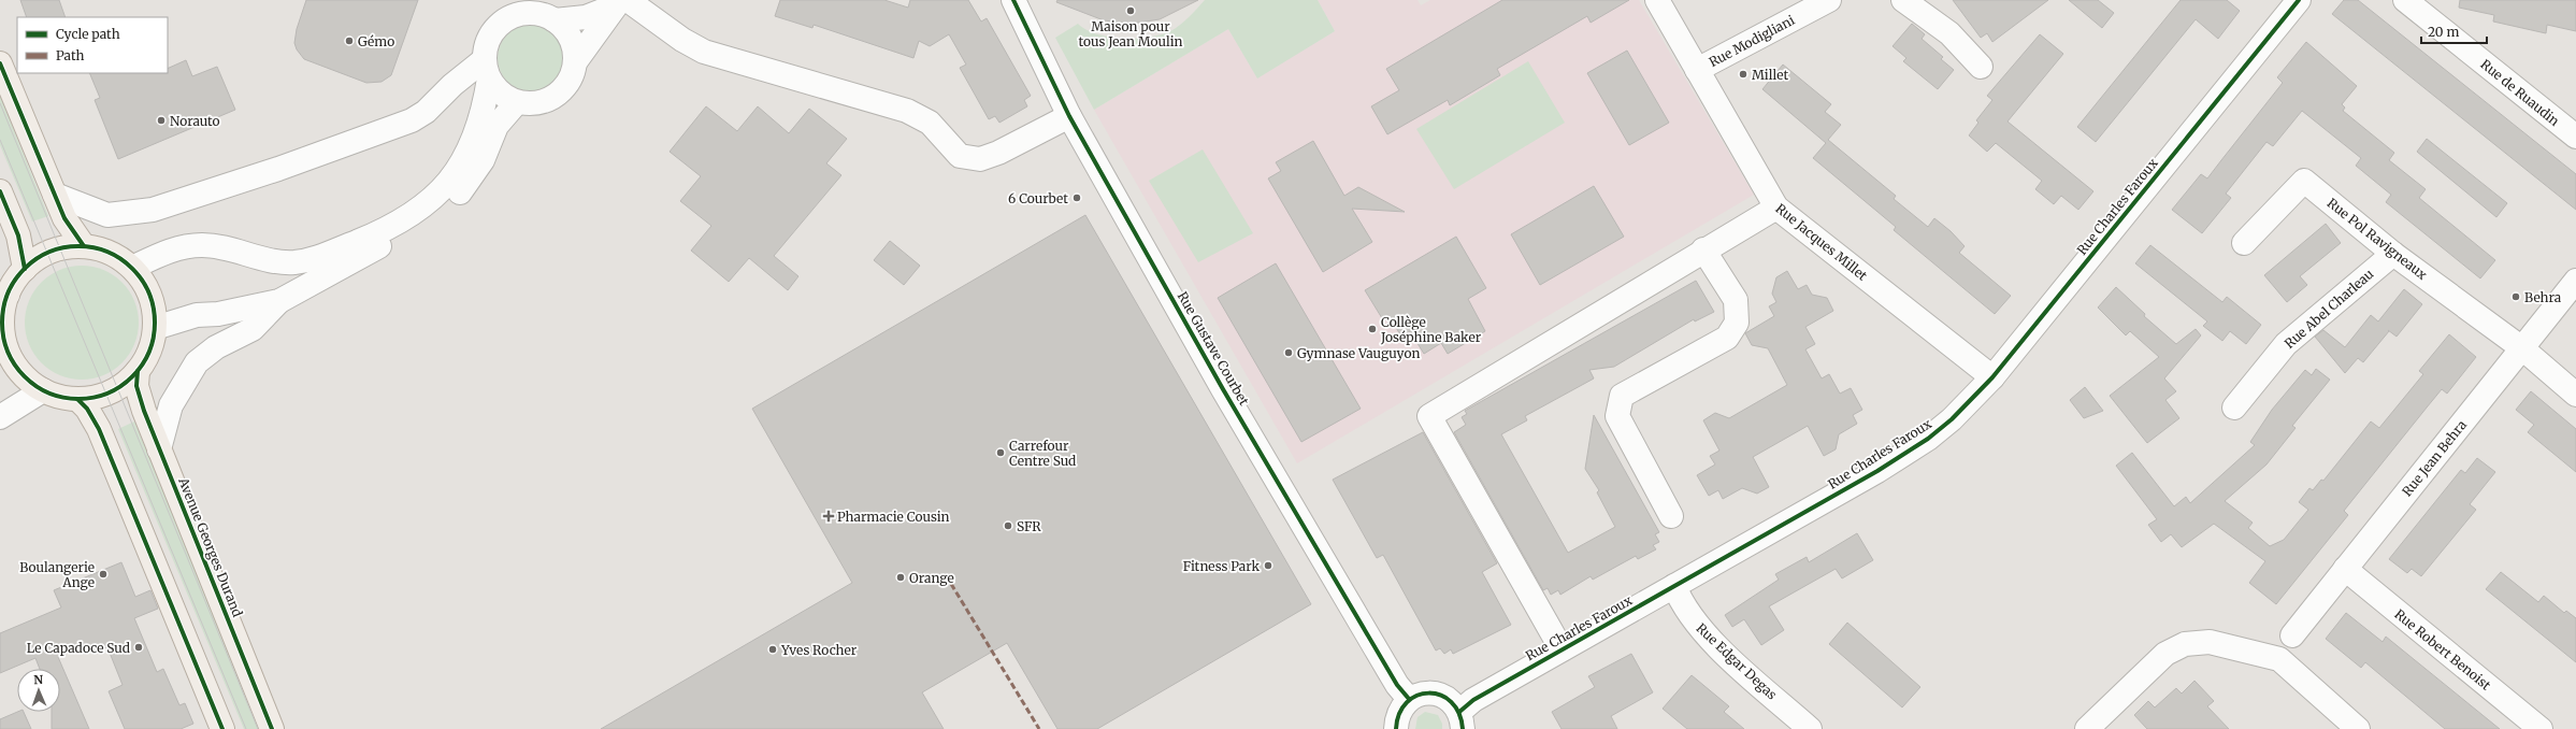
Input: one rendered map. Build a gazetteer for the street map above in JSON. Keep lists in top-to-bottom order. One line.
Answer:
{"streets":{"main road":["Avenue Georges Durand"],"street":["Rue Modigliani","Rue de Ruaudin","Rue Charles Faroux","Rue Pol Ravigneaux","Rue Jacques Millet","Rue Abel Charleau","Rue Gustave Courbet","Rue Jean Behra","Rue Robert Benoist","Rue Edgar Degas"]},"crossings":[["Rue Modigliani","Rue Jacques Millet"],["Rue Charles Faroux","Rue Jacques Millet"],["Rue Charles Faroux","Rue Edgar Degas"],["Rue Pol Ravigneaux","Rue Abel Charleau"],["Rue Pol Ravigneaux","Rue Jean Behra"],["Rue Jean Behra","Rue Robert Benoist"]],"places":{"other":["Maison pour tous Jean Moulin","Gémo","Millet","Norauto","6 Courbet","Behra","Collège Joséphine Baker","Gymnase Vauguyon","Carrefour Centre Sud","SFR","Fitness Park","Boulangerie Ange","Orange","Le Capadoce Sud","Yves Rocher"],"health":["Pharmacie Cousin"]},"legend":["Cycle path","Path"],"scale_bar":"20 m","north":"top"}
